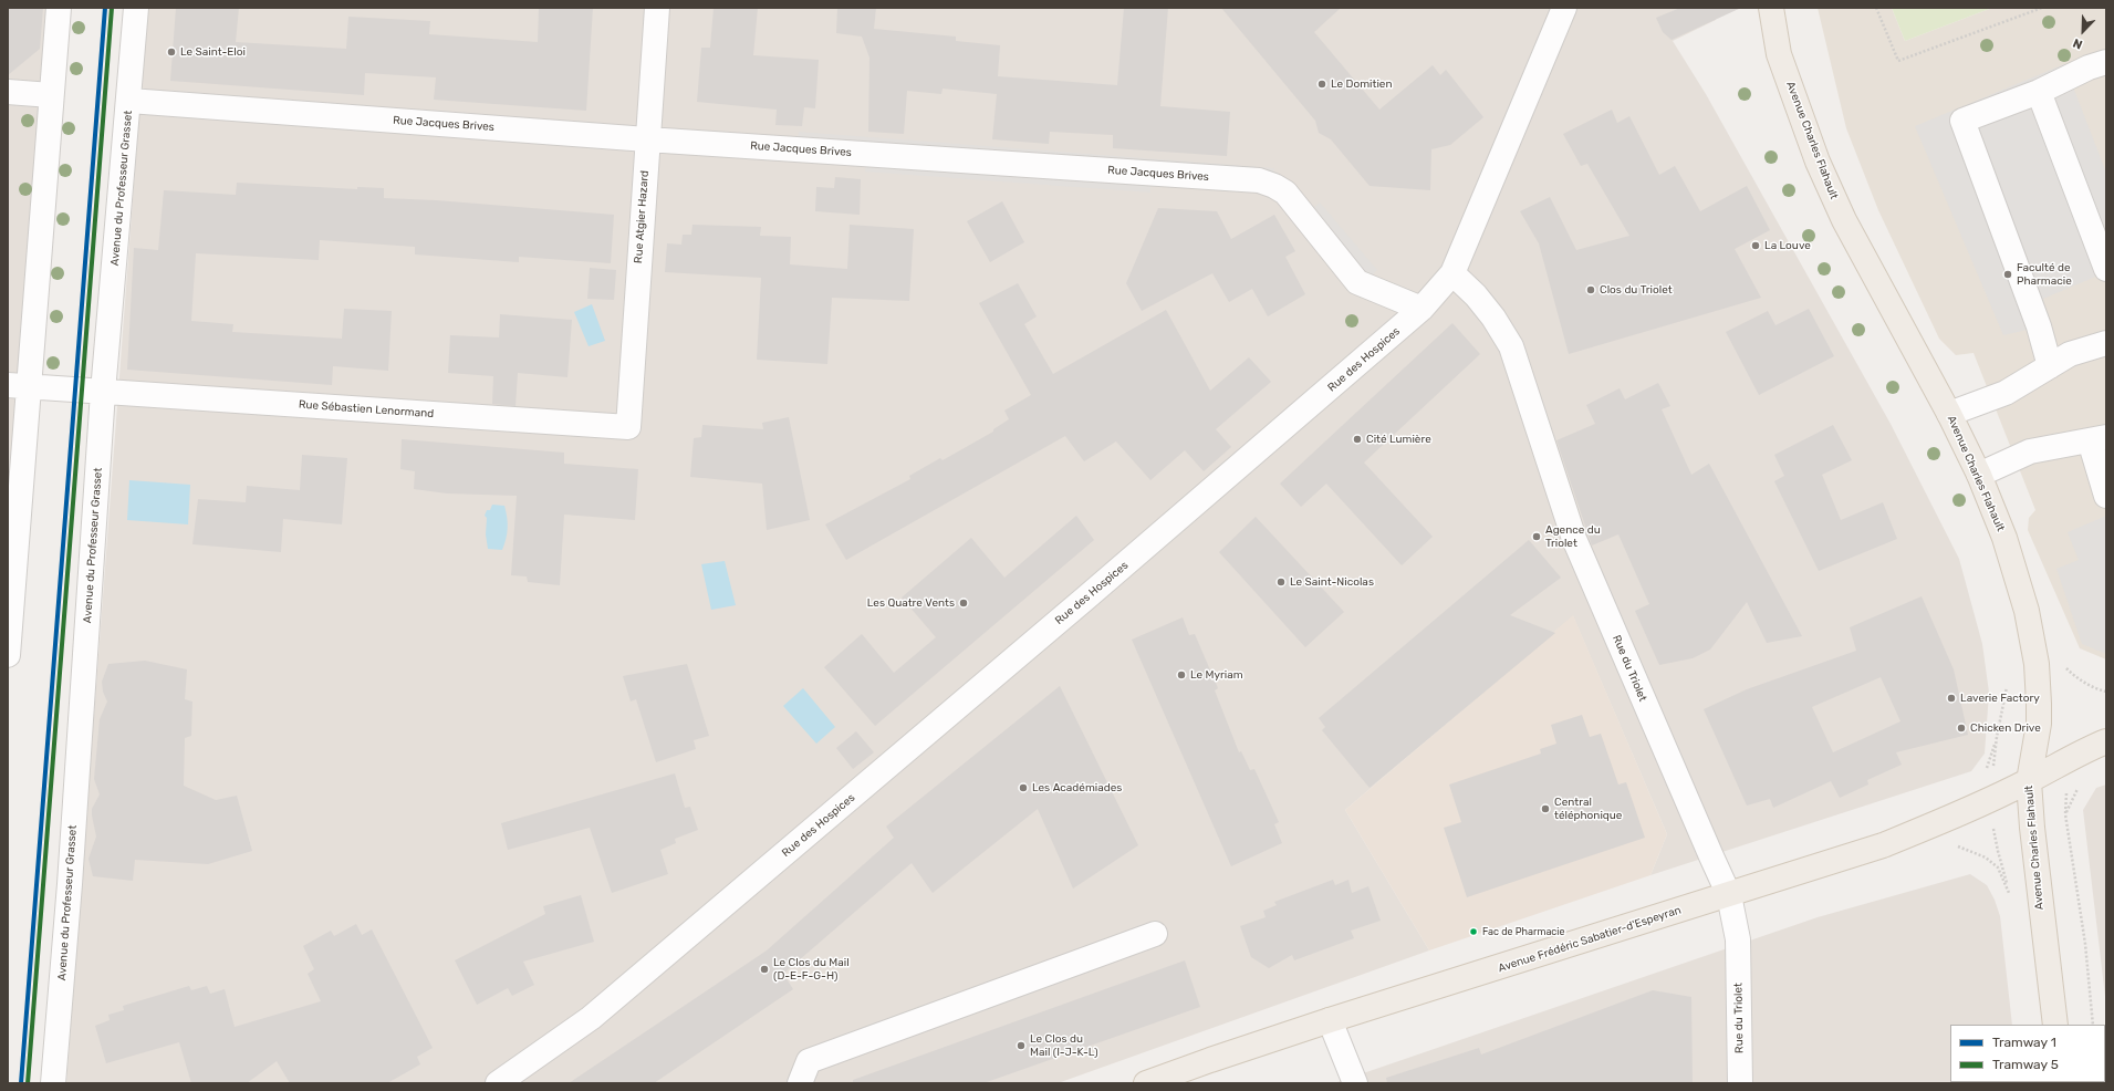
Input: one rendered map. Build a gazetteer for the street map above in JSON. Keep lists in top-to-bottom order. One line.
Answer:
{"streets":{"main road":["Avenue Charles Flahault","Avenue Frédéric Sabatier-d'Espeyran"],"street":["Rue Jacques Brives","Avenue du Professeur Grasset","Rue Atgier Hazard","Rue des Hospices","Rue Sébastien Lenormand","Rue du Triolet"]},"crossings":[["Rue Jacques Brives","Avenue du Professeur Grasset"],["Rue Jacques Brives","Rue Atgier Hazard"],["Rue Jacques Brives","Rue des Hospices"],["Avenue Charles Flahault","Avenue Frédéric Sabatier-d'Espeyran"],["Avenue du Professeur Grasset","Rue Sébastien Lenormand"],["Rue Atgier Hazard","Rue Sébastien Lenormand"],["Rue des Hospices","Rue du Triolet"],["Rue du Triolet","Avenue Frédéric Sabatier-d'Espeyran"]],"places":["Le Saint-Eloi","Le Domitien","La Louve","Faculté de Pharmacie","Clos du Triolet","Cité Lumière","Agence du Triolet","Le Saint-Nicolas","Les Quatre Vents","Le Myriam","Laverie Factory","Chicken Drive","Les Académiades","Central téléphonique","Fac de Pharmacie","Le Clos du Mail (D-E-F-G-H)","Le Clos du Mail (I-J-K-L)"],"lines":["tram line 1","tram line 5"],"legend":["Tramway 1","Tramway 5"],"north":"bottom left"}
